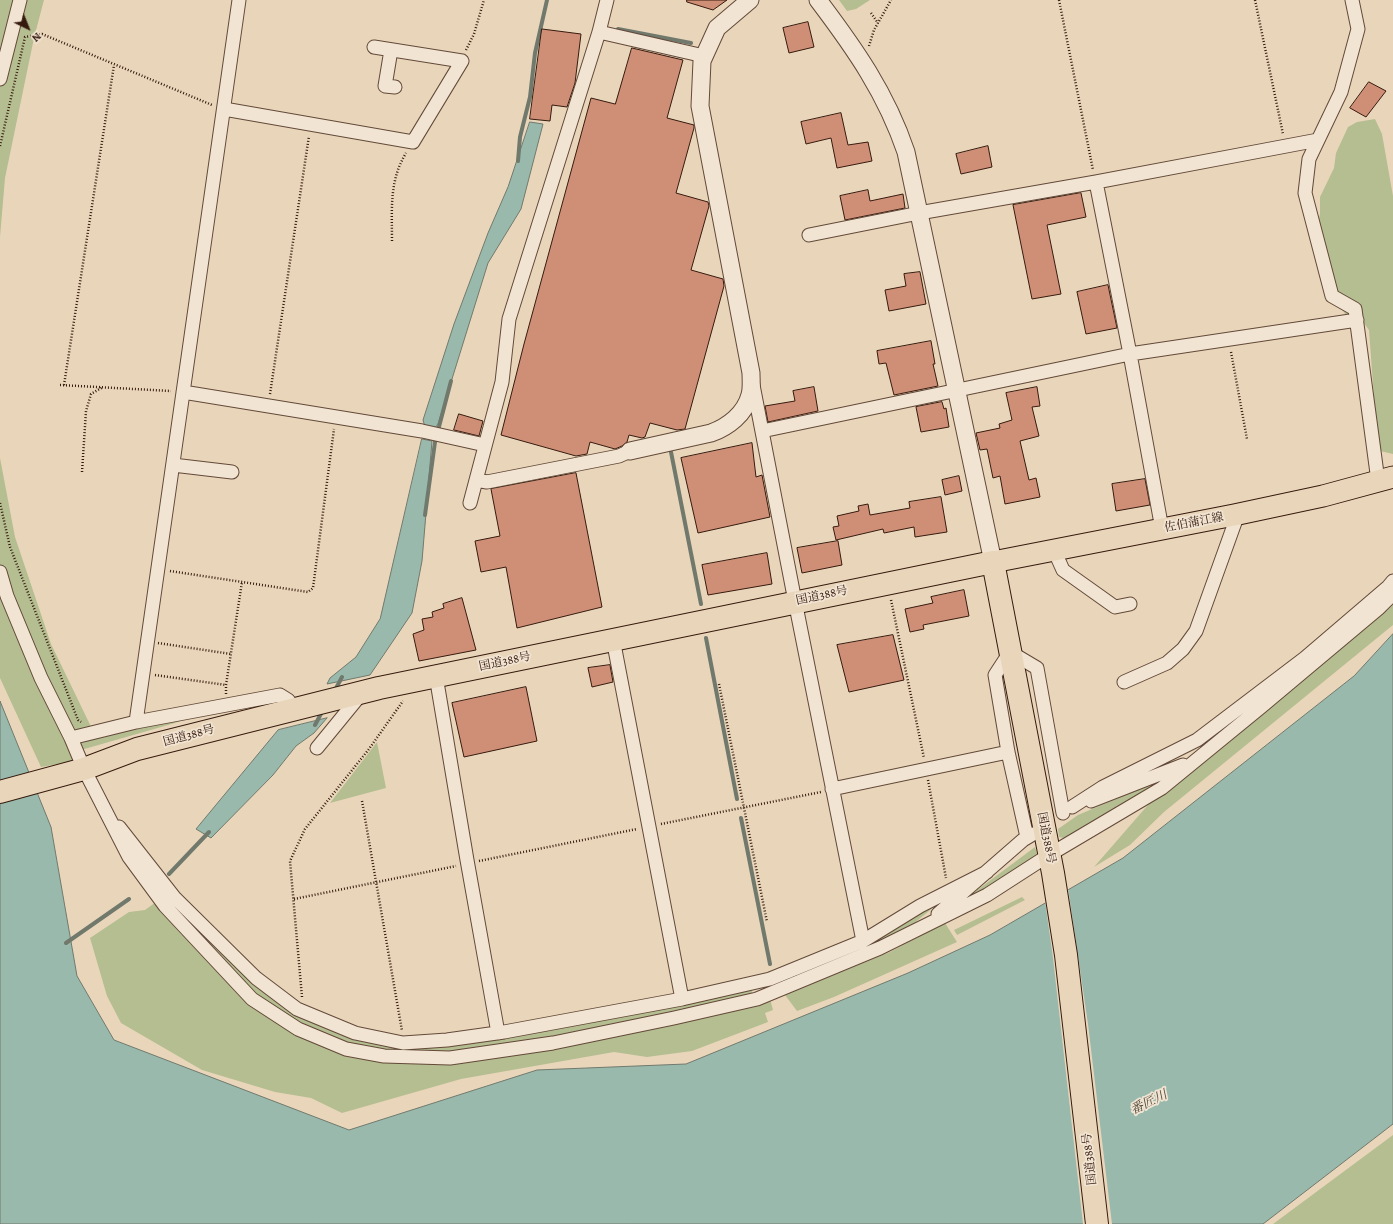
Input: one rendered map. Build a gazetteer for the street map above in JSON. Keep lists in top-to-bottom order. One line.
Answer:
{"streets":{"highway":["国道388号"],"main road":["佐伯蒲江線"]},"crossings":[["佐伯蒲江線","国道388号"]],"water":["番匠川"],"north":"bottom right"}
